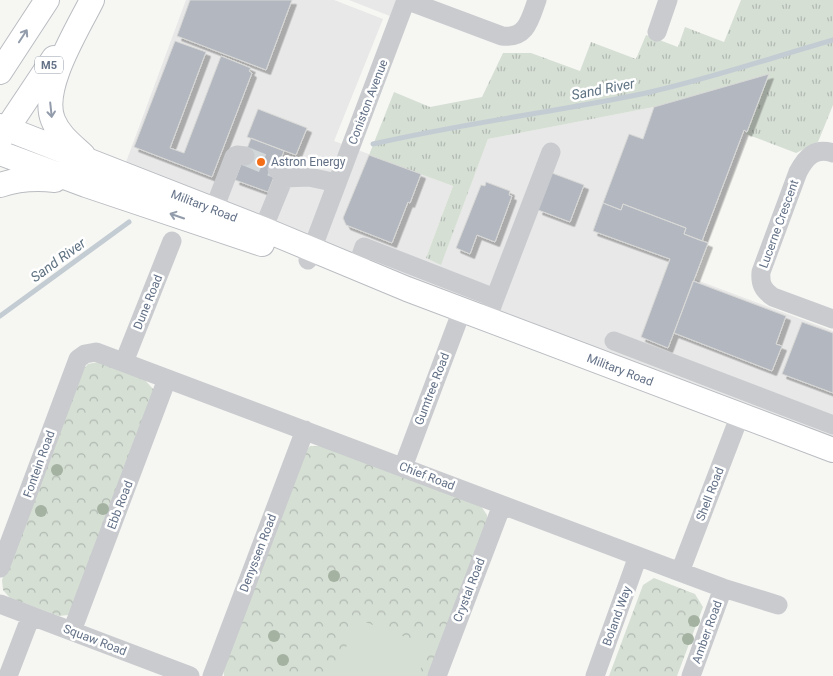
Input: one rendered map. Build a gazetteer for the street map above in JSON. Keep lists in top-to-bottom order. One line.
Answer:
{"streets":{"main road":["M5","Military Road"],"street":["Coniston Avenue","Lucerne Crescent","Dune Road","Gumtree Road","Fontein Road","Chief Road","Shell Road","Ebb Road","Denyssen Road","Crystal Road","Boland Way","Amber Road","Squaw Road"]},"crossings":[["M5","Military Road"],["Coniston Avenue","Military Road"],["Military Road","Gumtree Road"],["Military Road","Shell Road"],["Dune Road","Chief Road"],["Gumtree Road","Chief Road"],["Fontein Road","Chief Road"],["Chief Road","Shell Road"],["Chief Road","Ebb Road"],["Chief Road","Denyssen Road"],["Chief Road","Crystal Road"],["Chief Road","Boland Way"],["Chief Road","Amber Road"],["Ebb Road","Squaw Road"]],"water":["Sand River"],"places":["Astron Energy"]}
